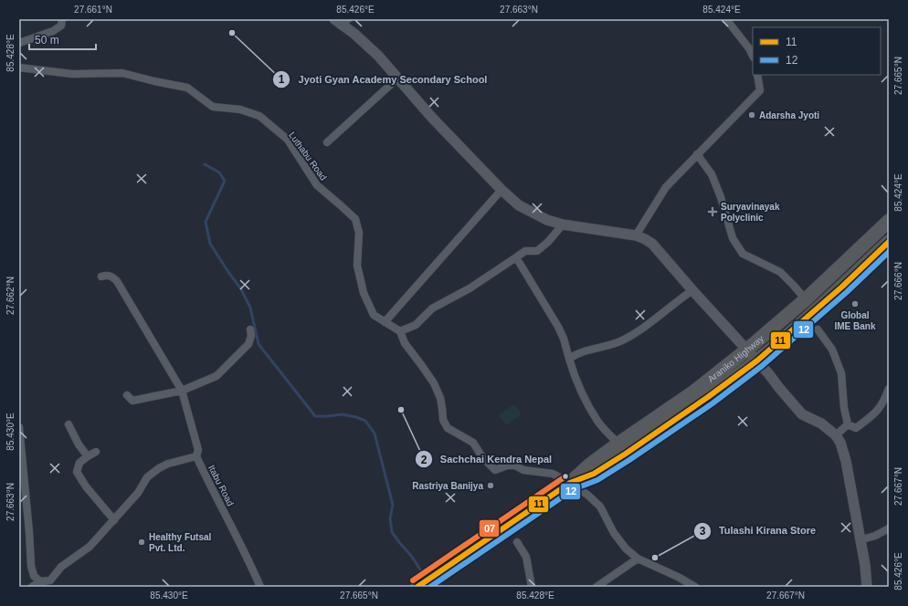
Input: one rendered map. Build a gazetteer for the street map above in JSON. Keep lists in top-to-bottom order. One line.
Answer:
{"streets":{"highway":["Araniko Highway"],"street":["Luthabu Road","Itabu Road"]},"places":{"other":["Jyoti Gyan Academy Secondary School","Adarsha Jyoti","Global IME Bank","Sachchai Kendra Nepal","Rastriya Banijya","Healthy Futsal Pvt. Ltd.","Tulashi Kirana Store"],"health":["Suryavinayak Polyclinic"]},"lines":["transit line 11","transit line 12","transit line 07"],"legend":["11","12"],"scale_bar":"50 m","coordinates":["27.661°N","85.426°E","27.663°N","85.424°E","85.428°E","27.665°N","27.666°N","27.662°N","85.430°E","27.667°N"]}
